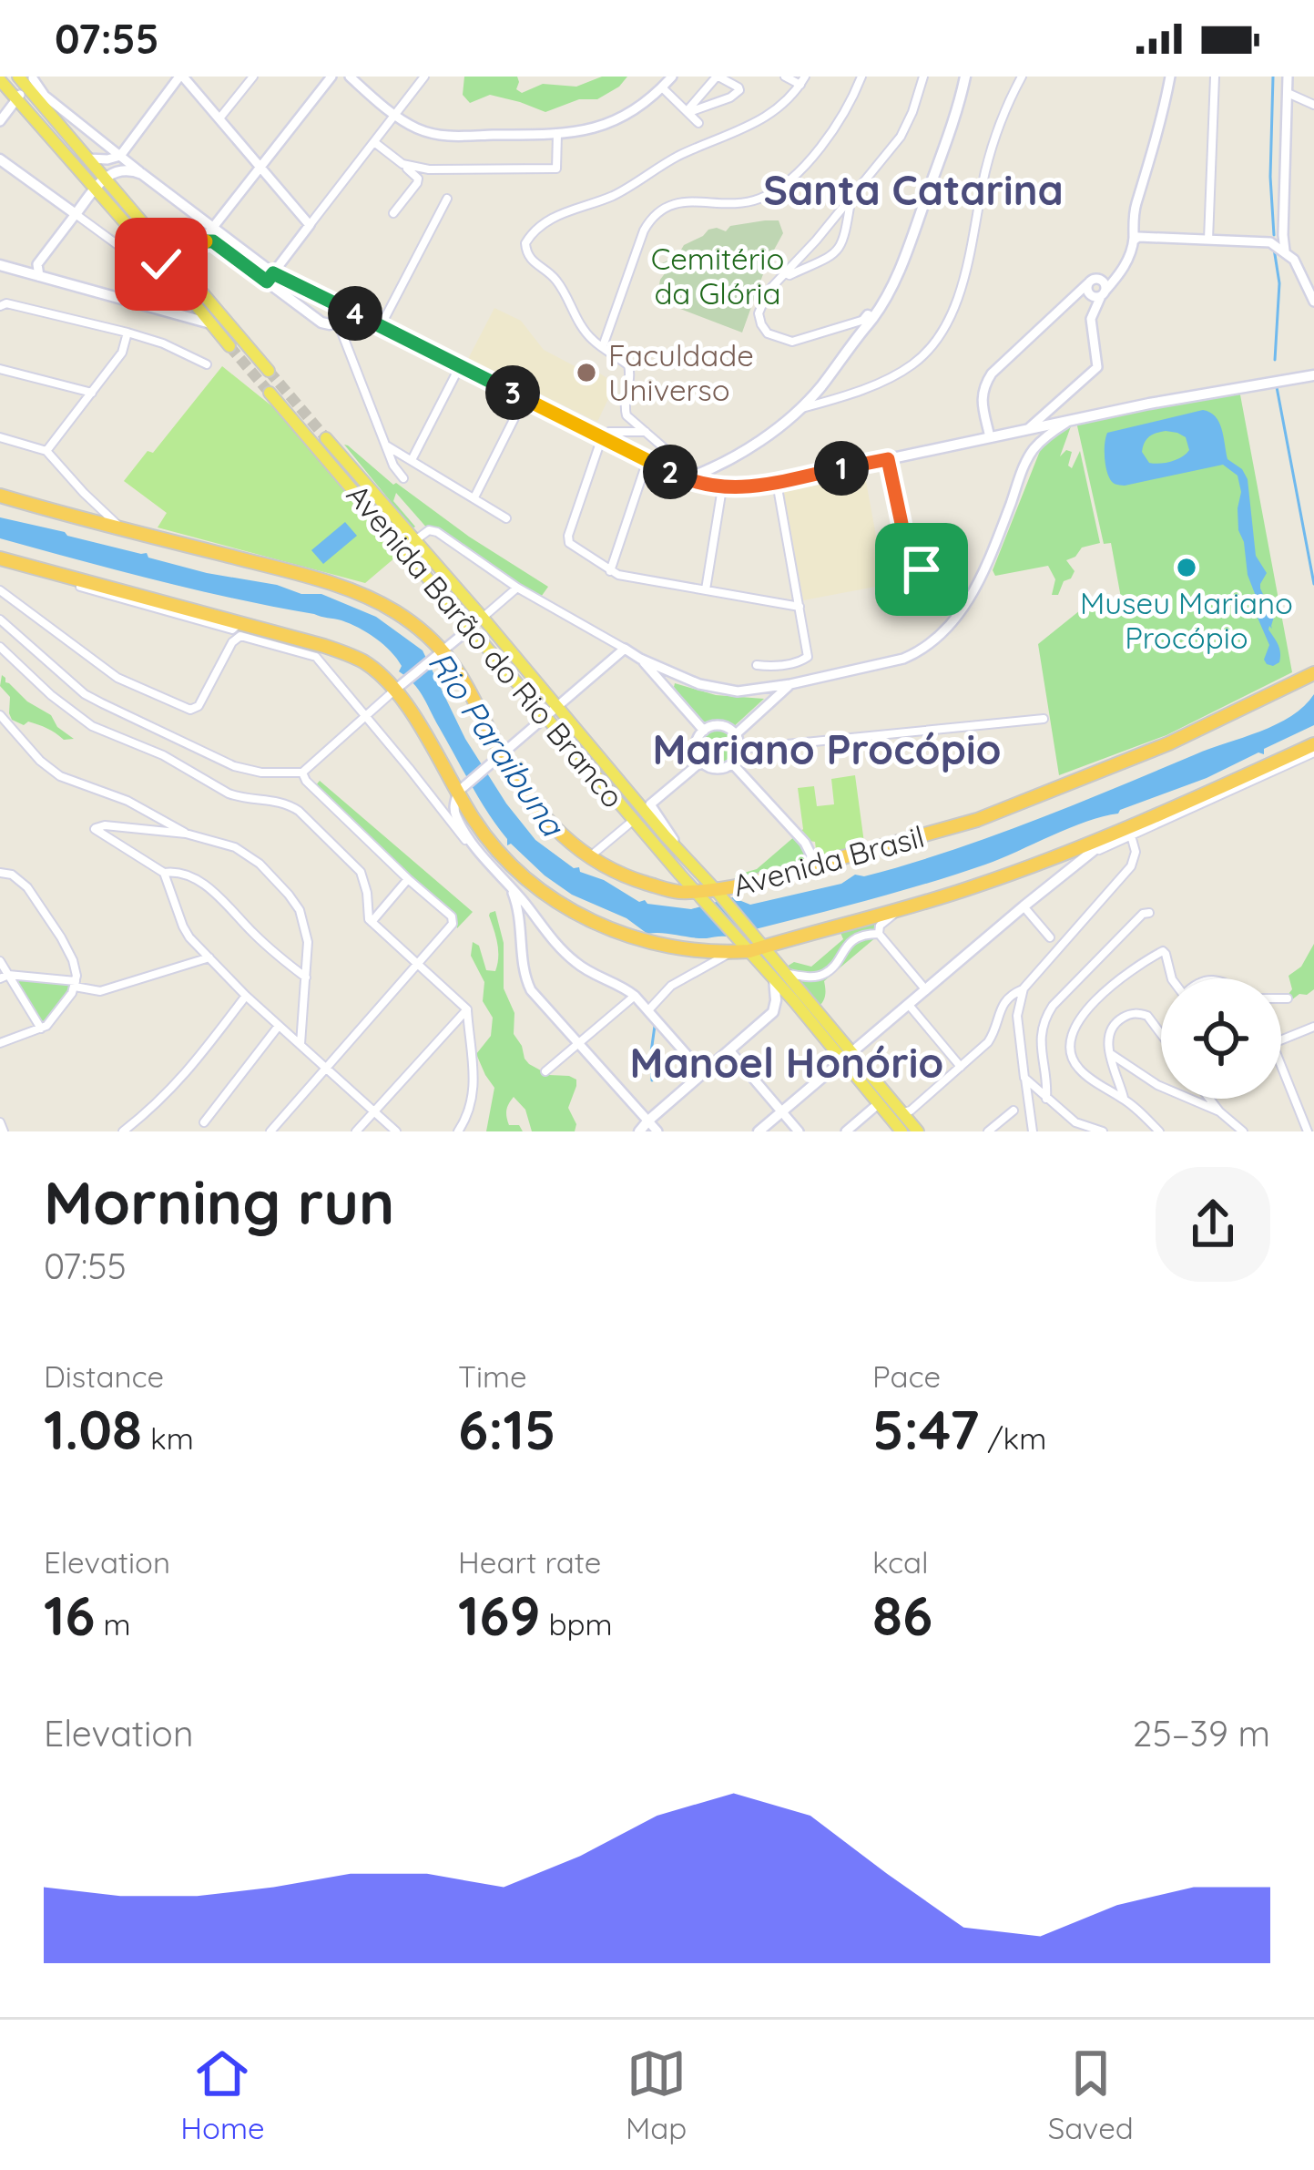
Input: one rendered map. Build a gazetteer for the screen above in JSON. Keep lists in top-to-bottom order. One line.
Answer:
{"streets":{"highway":["Avenida Brasil"],"main road":["Avenida Barão do Rio Branco"]},"crossings":[["Avenida Barão do Rio Branco","Avenida Brasil"]],"districts":["Santa Catarina","Mariano Procópio","Manoel Honório"],"water":["Rio Paraibuna"],"parks":["Cemitério da Glória"],"places":["Faculdade Universo","Museu Mariano Procópio"],"page":{"status":"07:55","pins":["4","3","1","2"],"heading":["Morning run","07:55"],"stats":[["Distance","1.08 km"],["Time","6:15"],["Pace","5:47 /km"],["Elevation","16 m"],["Heart rate","169 bpm"],["kcal","86"]],"chart":["Elevation","25–39 m"],"tabs":["Home","Map","Saved"]}}
